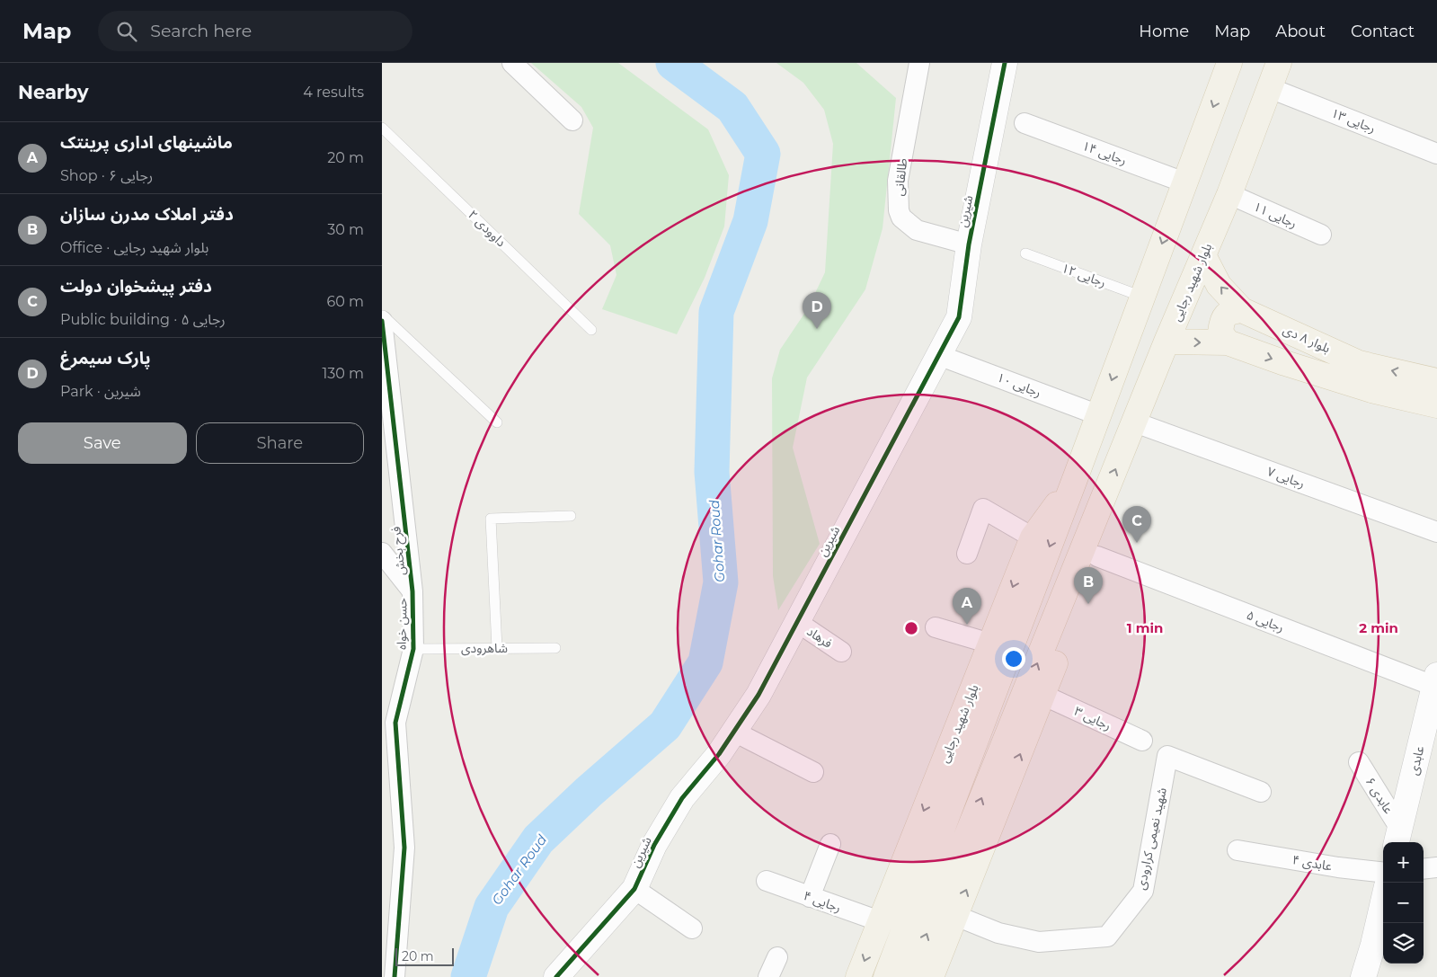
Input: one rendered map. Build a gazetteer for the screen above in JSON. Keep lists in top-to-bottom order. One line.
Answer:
{"streets":{"main road":["بلوار شهید رجایی","بلوار ۸ دی"],"street":["رجایی ۱۳","رجایی ۱۴","طالقانی","شیرین","رجایی ۱۱","رجایی ۱۰","رجایی ۷","فرح بخش","رجایی ۵","حسن خواه","فرهاد","رجایی ۳","عابدی","عابدی ۶","شهید نعیمی کرارودی","عابدی ۴","رجایی ۴"],"lane":["داوودی ۲","رجایی ۱۲","شاهرودی"]},"crossings":[["رجایی ۱۳","بلوار شهید رجایی"],["رجایی ۱۴","بلوار شهید رجایی"],["طالقانی","شیرین"],["شیرین","رجایی ۱۰"],["شیرین","فرهاد"],["رجایی ۱۱","بلوار شهید رجایی"],["رجایی ۱۲","بلوار شهید رجایی"],["بلوار شهید رجایی","بلوار ۸ دی"],["بلوار شهید رجایی","رجایی ۱۰"],["بلوار شهید رجایی","رجایی ۷"],["بلوار شهید رجایی","رجایی ۵"],["بلوار شهید رجایی","رجایی ۳"],["بلوار شهید رجایی","شهید نعیمی کرارودی"],["بلوار شهید رجایی","رجایی ۴"],["فرح بخش","حسن خواه"],["رجایی ۵","عابدی"],["حسن خواه","شاهرودی"],["عابدی","عابدی ۶"]],"water":["Gohar Roud"],"scale_bar":"20 m","page":{"header":"Map","search":"Search here","nav":["Home","Map","About","Contact"],"heading":["Nearby","4 results"],"list":[{"mark":"A","name":"ماشینهای اداری پرینتک","note":"Shop · رجایی ۶","value":"20 m"},{"mark":"B","name":"دفتر املاک مدرن سازان","note":"Office · بلوار شهید رجایی","value":"30 m"},{"mark":"C","name":"دفتر پیشخوان دولت","note":"Public building · رجایی ۵","value":"60 m"},{"mark":"D","name":"پارک سیمرغ","note":"Park · شیرین","value":"130 m"}],"pins":["D","C","B","A"],"buttons":["Save","Share"],"map_buttons":["+","−"],"scale":"20 m"},"rings":["1 min","2 min"]}
